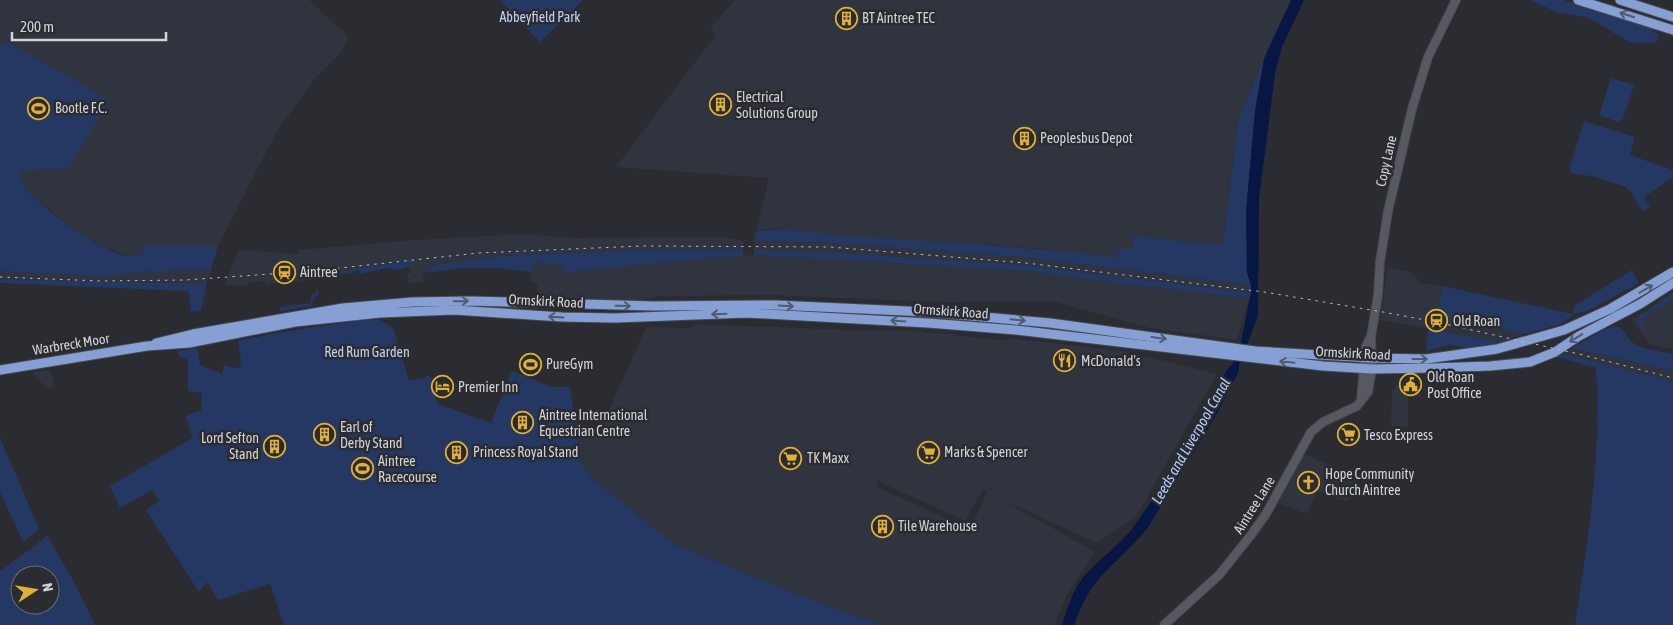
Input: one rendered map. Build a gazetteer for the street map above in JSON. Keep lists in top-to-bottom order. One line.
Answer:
{"streets":{"highway":["Ormskirk Road","Warbreck Moor"],"main road":["Copy Lane","Aintree Lane"]},"crossings":[["Copy Lane","Ormskirk Road"],["Ormskirk Road","Warbreck Moor"]],"water":["Leeds and Liverpool Canal"],"parks":["Abbeyfield Park","Red Rum Garden"],"places":{"building":["BT Aintree TEC","Electrical Solutions Group","Peoplesbus Depot","Aintree International Equestrian Centre","Earl of Derby Stand","Lord Sefton Stand","Princess Royal Stand","Tile Warehouse"],"sports":["Bootle F.C.","PureGym","Aintree Racecourse"],"station":["Aintree","Old Roan"],"restaurant":["McDonald's"],"public building":["Old Roan Post Office"],"hotel":["Premier Inn"],"supermarket":["Tesco Express","Marks & Spencer","TK Maxx"],"church":["Hope Community Church Aintree"]},"scale_bar":"200 m","north":"right"}
